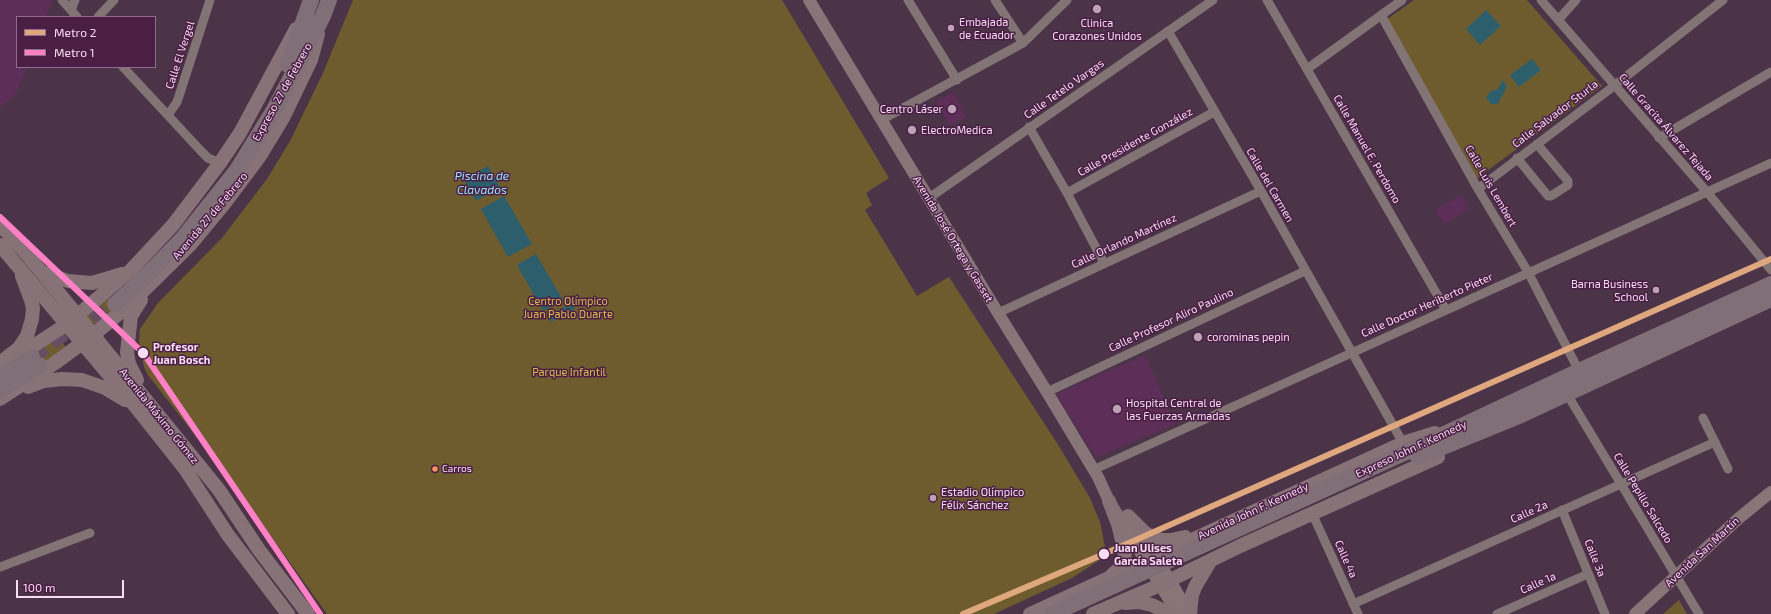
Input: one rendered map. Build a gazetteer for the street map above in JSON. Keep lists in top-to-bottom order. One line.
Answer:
{"streets":{"highway":["Expreso 27 de Febrero","Expreso John F. Kennedy"],"main road":["Avenida 27 de Febrero","Avenida José Ortega y Gasset","Avenida Máximo Gómez","Avenida John F. Kennedy","Avenida San Martín"],"street":["Calle El Vergel","Calle Tetelo Vargas","Calle Salvador Sturla","Calle Gracita Álvarez Tejada","Calle Presidente González","Calle Manuel E. Perdomo","Calle del Carmen","Calle Luis Lembert","Calle Orlando Martínez","Calle Doctor Heriberto Pieter","Calle Profesor Aliro Paulino","Calle Pepillo Salcedo","Calle 2a","Calle 3a","Calle 4a","Calle 1a"]},"crossings":[["Calle Tetelo Vargas","Calle del Carmen"],["Calle Tetelo Vargas","Avenida José Ortega y Gasset"],["Expreso 27 de Febrero","Avenida 27 de Febrero"],["Calle Salvador Sturla","Calle Gracita Álvarez Tejada"],["Calle Salvador Sturla","Calle Luis Lembert"],["Calle Gracita Álvarez Tejada","Calle Doctor Heriberto Pieter"],["Calle Presidente González","Calle del Carmen"],["Calle Manuel E. Perdomo","Calle Doctor Heriberto Pieter"],["Calle del Carmen","Calle Orlando Martínez"],["Calle del Carmen","Calle Doctor Heriberto Pieter"],["Calle del Carmen","Calle Profesor Aliro Paulino"],["Calle Luis Lembert","Calle Doctor Heriberto Pieter"],["Calle Luis Lembert","Expreso John F. Kennedy"],["Avenida 27 de Febrero","Avenida Máximo Gómez"],["Avenida José Ortega y Gasset","Calle Orlando Martínez"],["Avenida José Ortega y Gasset","Calle Doctor Heriberto Pieter"],["Avenida José Ortega y Gasset","Calle Profesor Aliro Paulino"],["Avenida José Ortega y Gasset","Avenida John F. Kennedy"],["Expreso John F. Kennedy","Calle Pepillo Salcedo"],["Expreso John F. Kennedy","Avenida John F. Kennedy"],["Calle Pepillo Salcedo","Calle 2a"],["Calle Pepillo Salcedo","Avenida San Martín"],["Calle 2a","Calle 3a"],["Calle 2a","Calle 4a"],["Calle 3a","Calle 1a"]],"water":["Piscina de Clavados"],"parks":["Centro Olímpico Juan Pablo Duarte","Parque Infantil"],"places":["Clinica Corazones Unidos","Embajada de Ecuador","Centro Láser","ElectroMedica","Barna Business School","corominas pepin","Profesor Juan Bosch","Hospital Central de las Fuerzas Armadas","Carros","Estadio Olímpico Félix Sánchez","Juan Ulises García Saleta"],"lines":["metro line 1","metro line 2"],"legend":["Metro 2","Metro 1"],"scale_bar":"100 m"}
